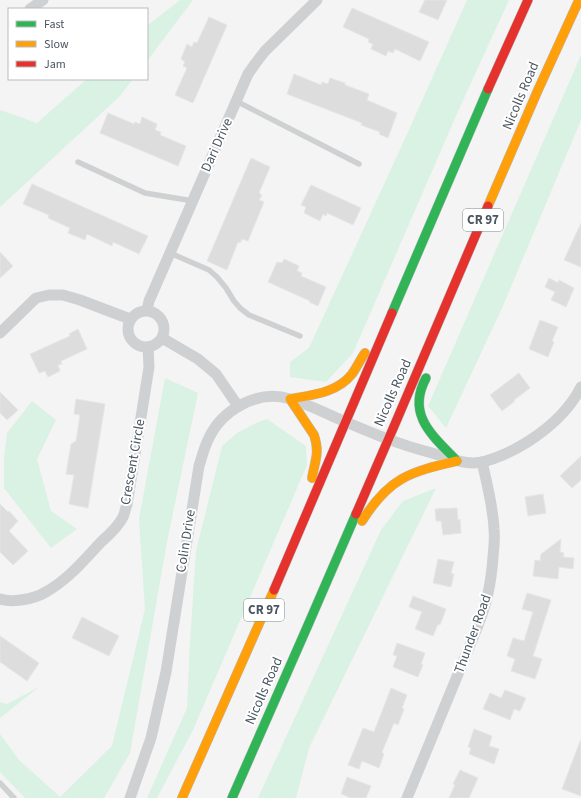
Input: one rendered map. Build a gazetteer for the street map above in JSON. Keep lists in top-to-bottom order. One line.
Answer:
{"streets":{"highway":["Nicolls Road","CR 97"],"street":["Dari Drive","Crescent Circle","Colin Drive","Thunder Road"]},"crossings":[["Nicolls Road","Colin Drive"],["Dari Drive","Crescent Circle"],["CR 97","Colin Drive"],["Colin Drive","Thunder Road"]],"legend":["Fast","Slow","Jam"]}
